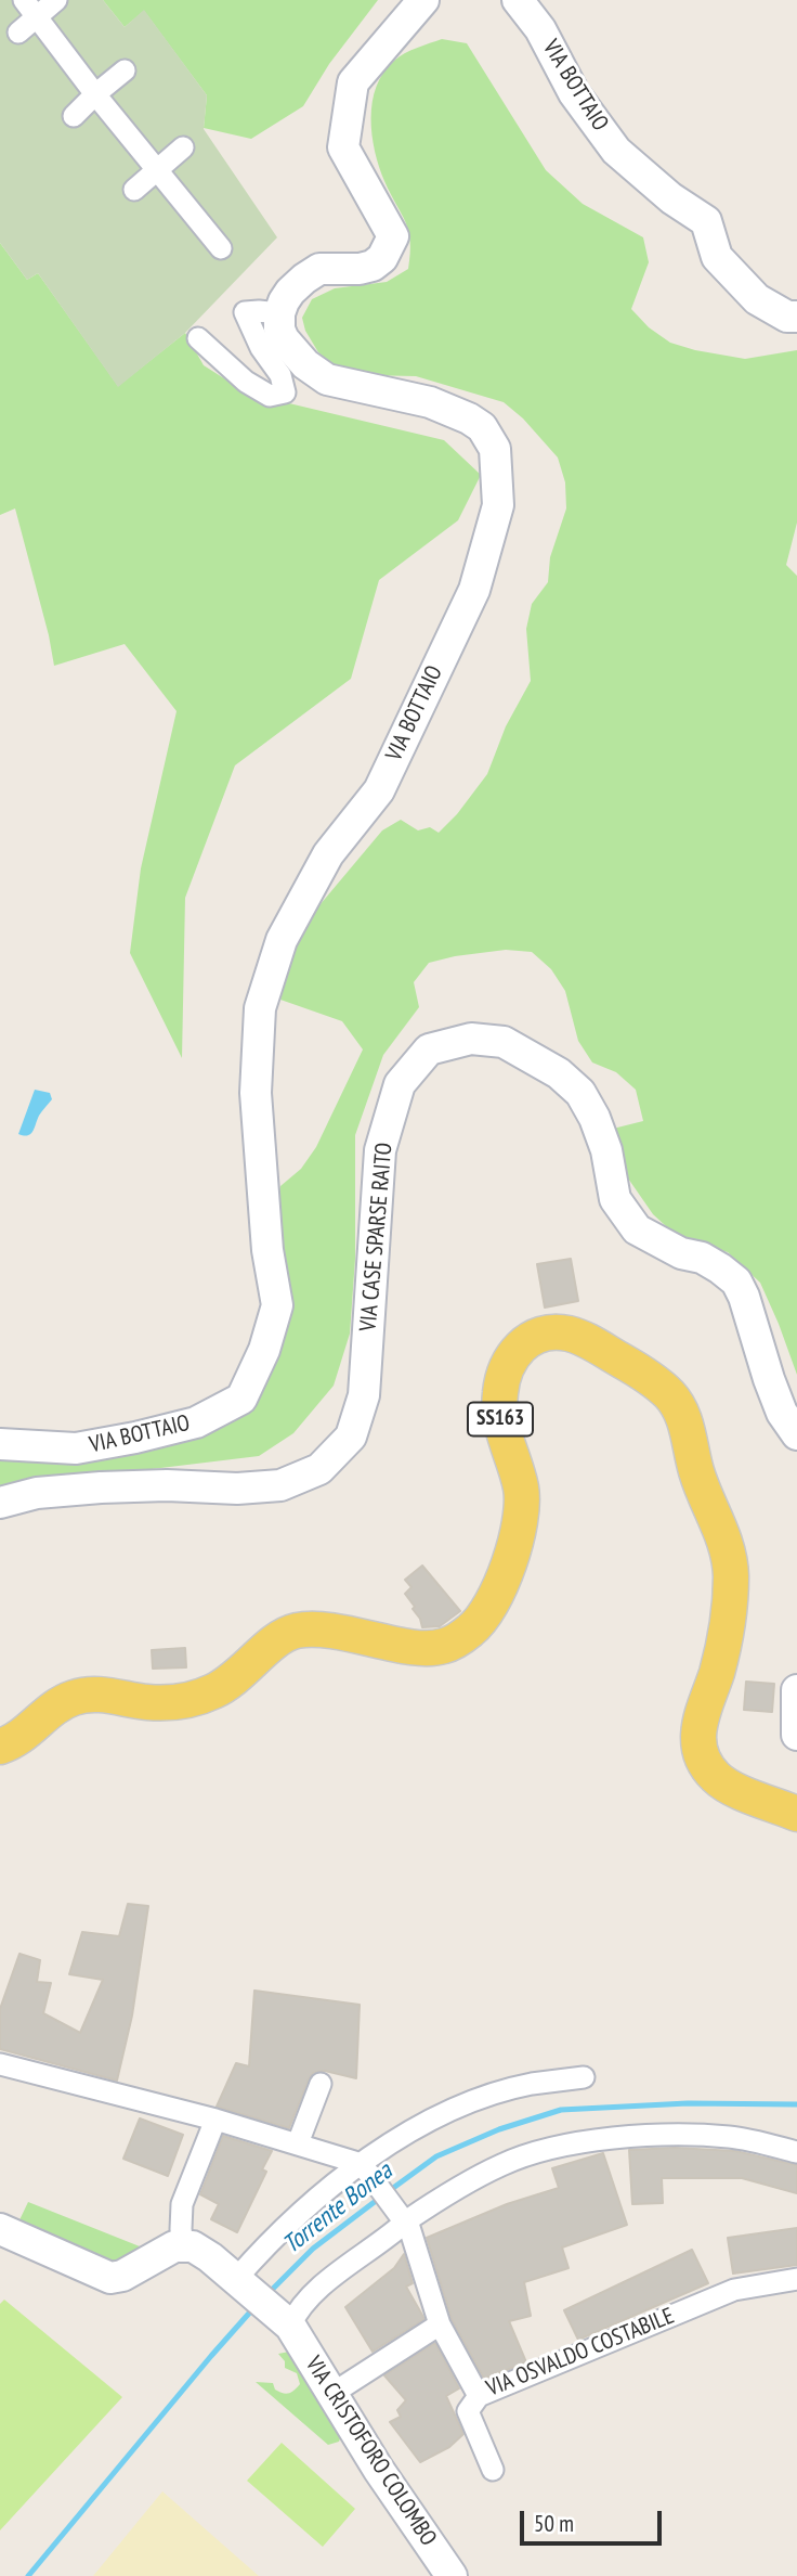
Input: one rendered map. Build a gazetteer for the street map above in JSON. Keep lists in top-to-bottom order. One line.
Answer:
{"streets":{"main road":["SS163"],"street":["VIA BOTTAIO","VIA CASE SPARSE RAITO","VIA OSVALDO COSTABILE","VIA CRISTOFORO COLOMBO"]},"water":["Torrente Bonea"],"scale_bar":"50 m"}
